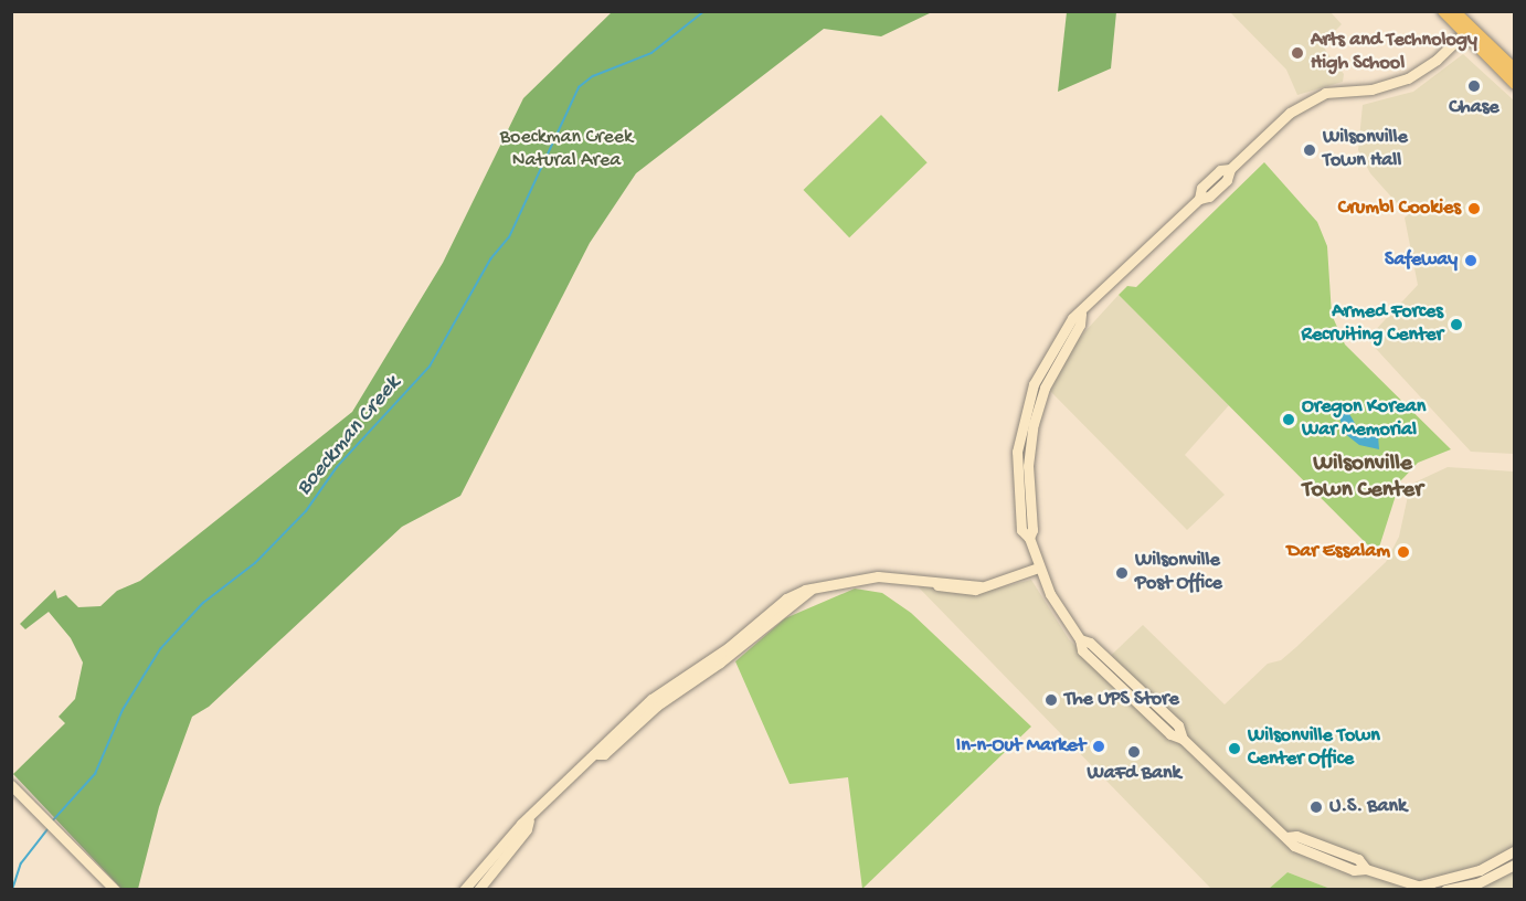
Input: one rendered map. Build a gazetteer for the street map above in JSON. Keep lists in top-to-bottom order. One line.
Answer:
{"districts":["Wilsonville Town Center"],"water":["Boeckman Creek"],"parks":["Boeckman Creek Natural Area"],"places":["Arts and Technology High School","Chase","Wilsonville Town Hall","Crumbl Cookies","Safeway","Armed Forces Recruiting Center","Oregon Korean War Memorial","Dar Essalam","Wilsonville Post Office","The UPS Store","In-n-Out Market","Wilsonville Town Center Office","WaFd Bank","U.S. Bank"]}
